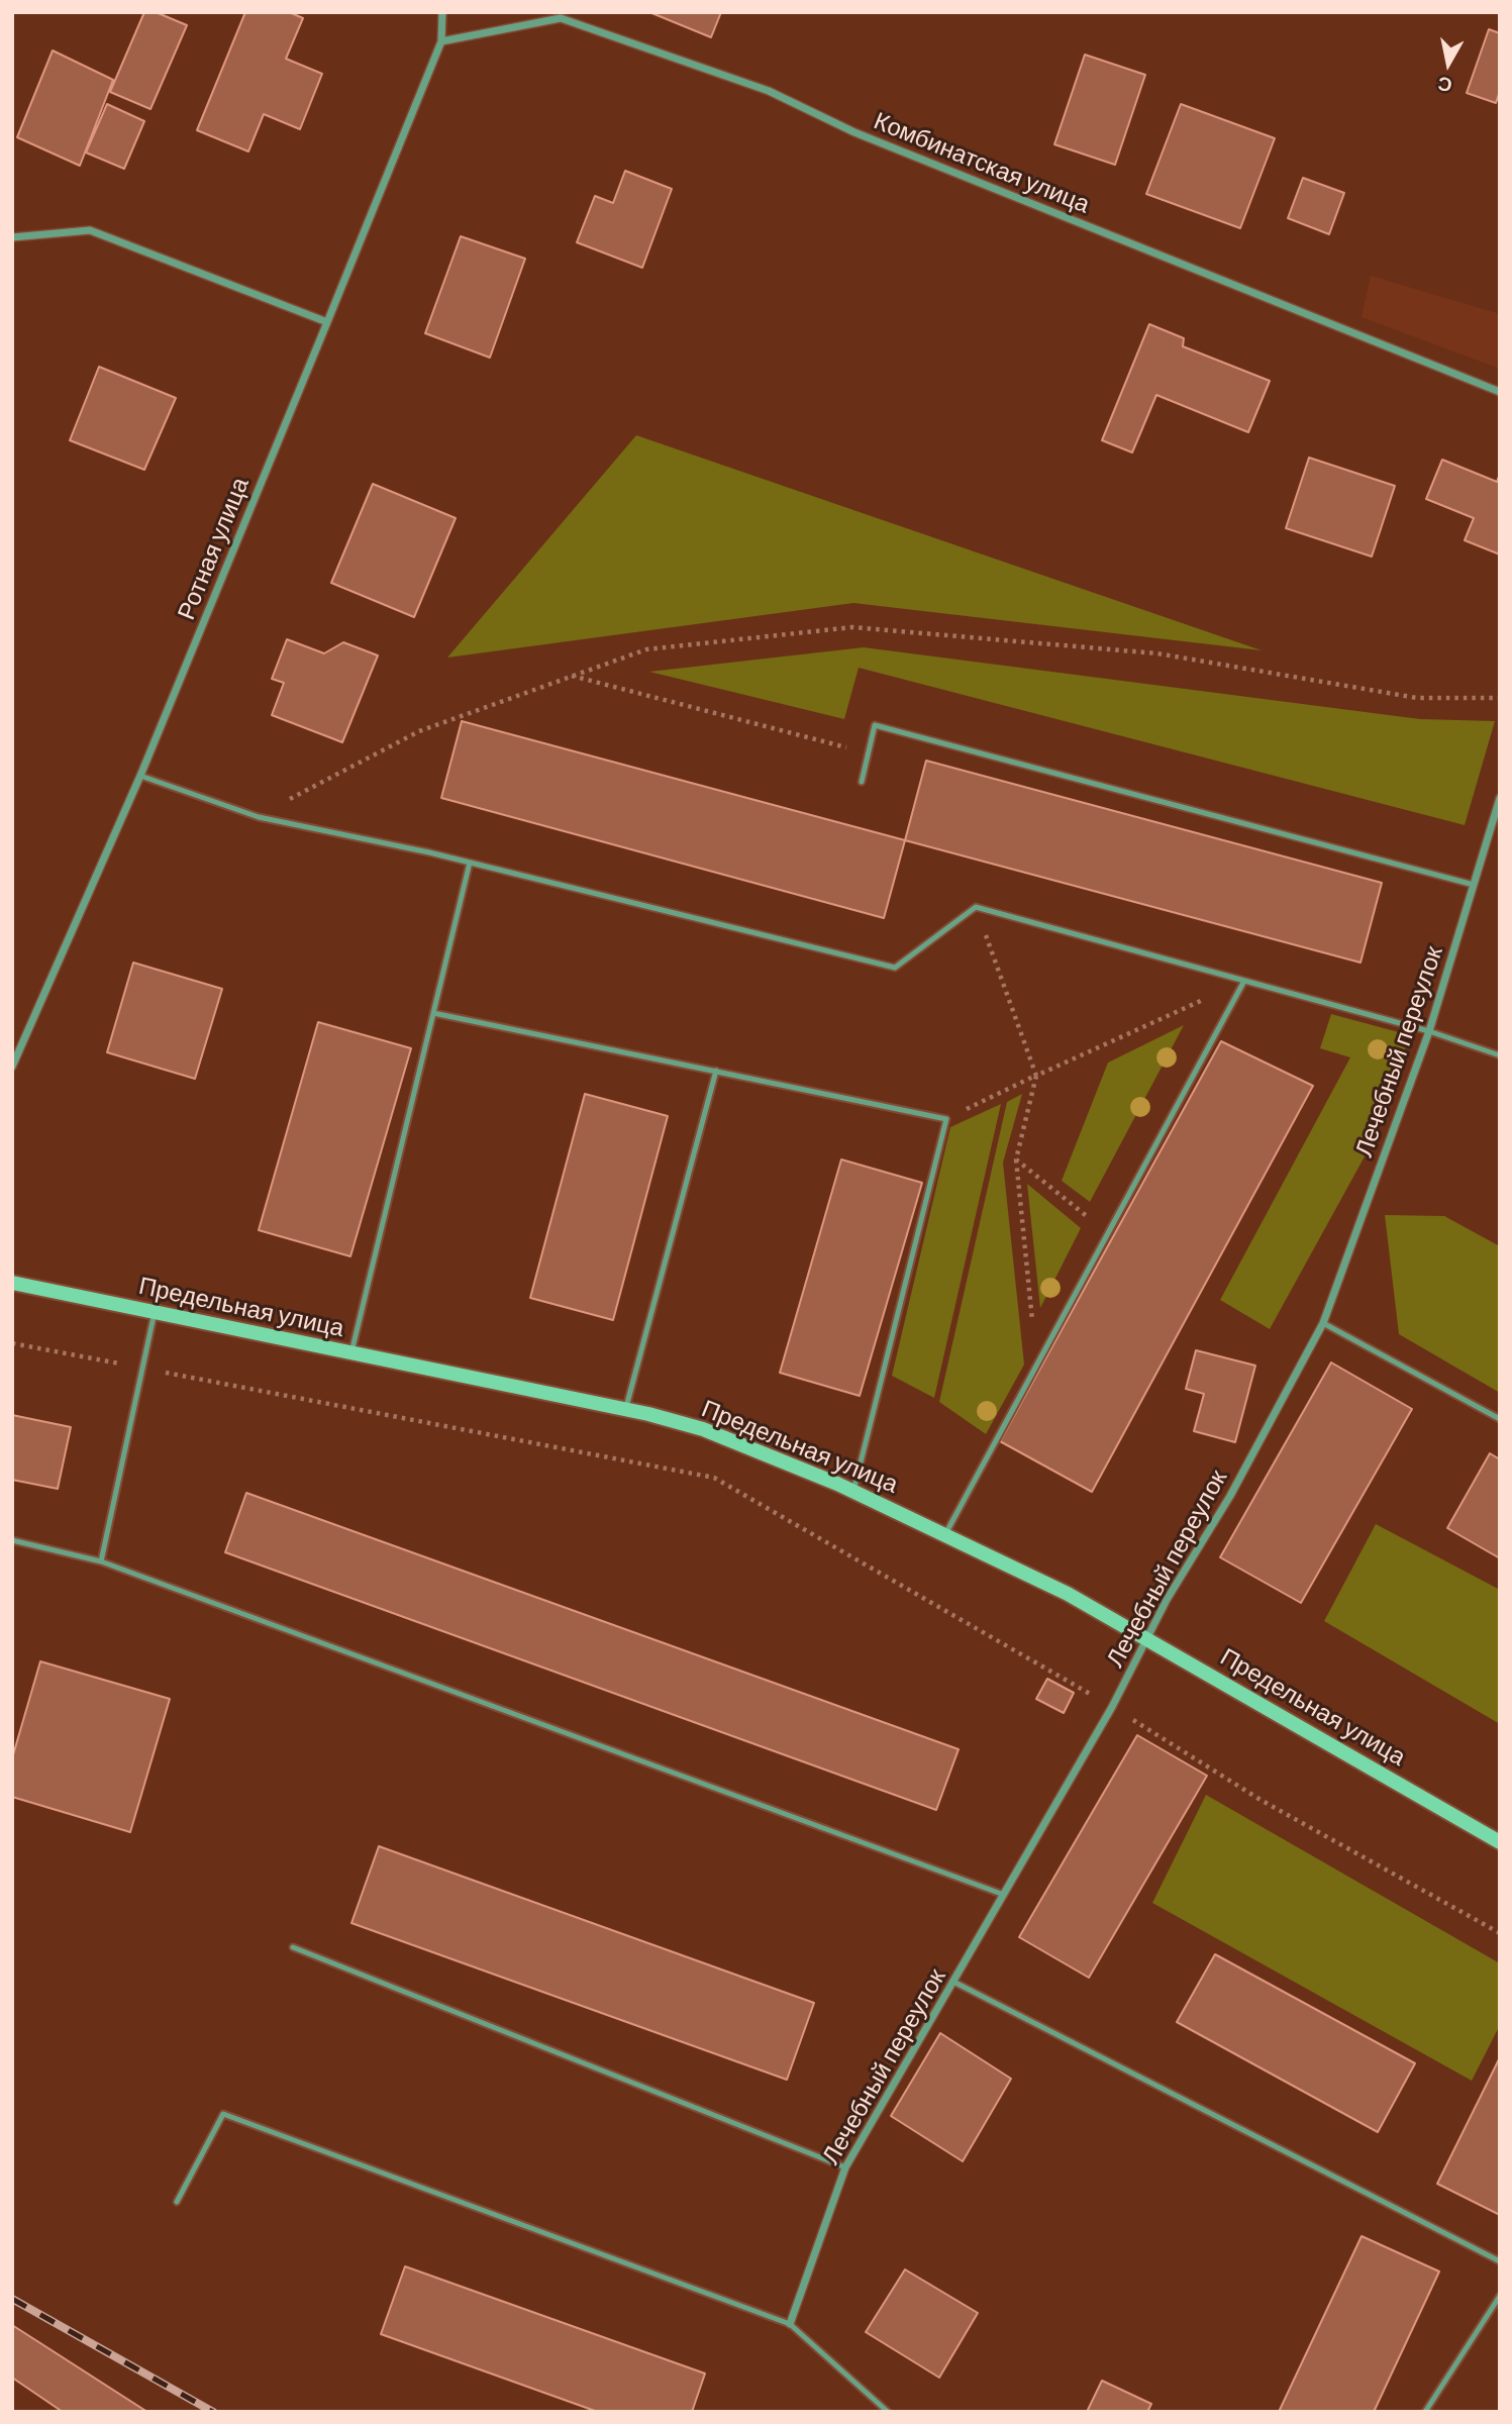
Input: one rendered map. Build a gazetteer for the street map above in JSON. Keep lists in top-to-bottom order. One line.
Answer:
{"streets":{"street":["Комбинатская улица","Ротная улица","Лечебный переулок","Предельная улица"]},"crossings":[["Комбинатская улица","Ротная улица"],["Лечебный переулок","Предельная улица"]],"north":"bottom"}
